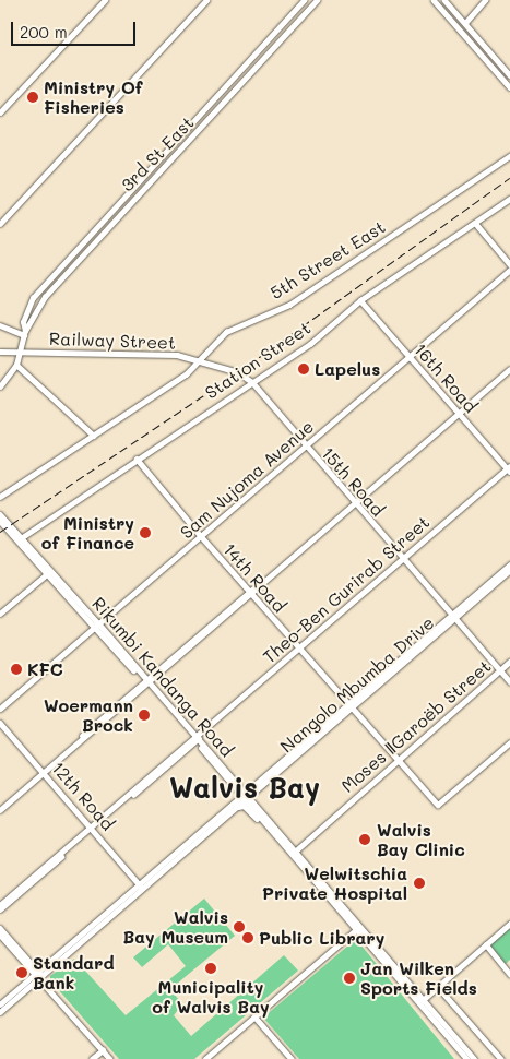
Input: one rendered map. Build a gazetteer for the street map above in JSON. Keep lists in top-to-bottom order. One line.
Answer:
{"streets":{"main road":["Sam Nujoma Avenue","Rikumbi Kandanga Road"],"street":["3rd St East","5th Street East","Railway Street","Station Street","16th Road","15th Road","14th Road","Theo-Ben Gurirab Street","Nangolo Mbumba Drive","Moses ǁGaroëb Street","12th Road"]},"crossings":[["3rd St East","Railway Street"],["5th Street East","Railway Street"],["Railway Street","Station Street"],["Railway Street","15th Road"],["Station Street","16th Road"],["Station Street","15th Road"],["Station Street","14th Road"],["Station Street","Rikumbi Kandanga Road"],["16th Road","Sam Nujoma Avenue"],["16th Road","Theo-Ben Gurirab Street"],["Sam Nujoma Avenue","15th Road"],["Sam Nujoma Avenue","14th Road"],["Sam Nujoma Avenue","Rikumbi Kandanga Road"],["15th Road","Theo-Ben Gurirab Street"],["15th Road","Nangolo Mbumba Drive"],["15th Road","Moses ǁGaroëb Street"],["14th Road","Theo-Ben Gurirab Street"],["14th Road","Nangolo Mbumba Drive"],["14th Road","Moses ǁGaroëb Street"],["Theo-Ben Gurirab Street","Rikumbi Kandanga Road"],["Theo-Ben Gurirab Street","12th Road"],["Rikumbi Kandanga Road","Nangolo Mbumba Drive"],["Rikumbi Kandanga Road","Moses ǁGaroëb Street"],["Nangolo Mbumba Drive","12th Road"]],"districts":["Walvis Bay"],"places":["Ministry Of Fisheries","Lapelus","Ministry of Finance","KFC","Woermann Brock","Walvis Bay Clinic","Welwitschia Private Hospital","Walvis Bay Museum","Public Library","Municipality of Walvis Bay","Standard Bank","Jan Wilken Sports Fields"],"scale_bar":"200 m"}
